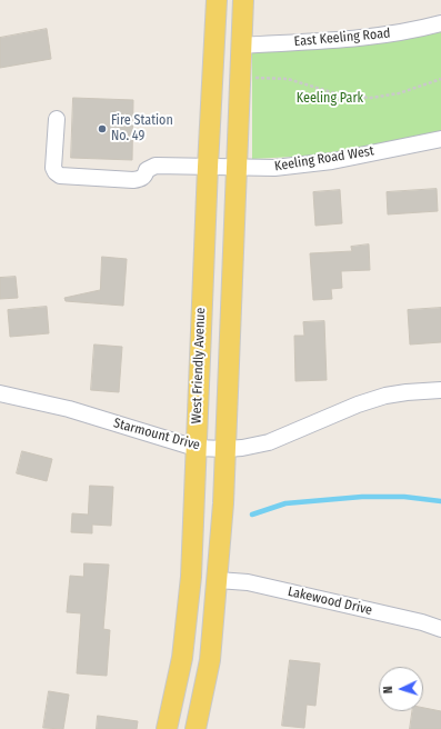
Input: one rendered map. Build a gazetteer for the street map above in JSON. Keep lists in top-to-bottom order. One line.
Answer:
{"streets":{"main road":["West Friendly Avenue"],"street":["East Keeling Road","Keeling Road West","Starmount Drive","Lakewood Drive"]},"crossings":[["Keeling Road West","West Friendly Avenue"],["West Friendly Avenue","Starmount Drive"]],"parks":["Keeling Park"],"places":["Fire Station No. 49"],"north":"left"}
